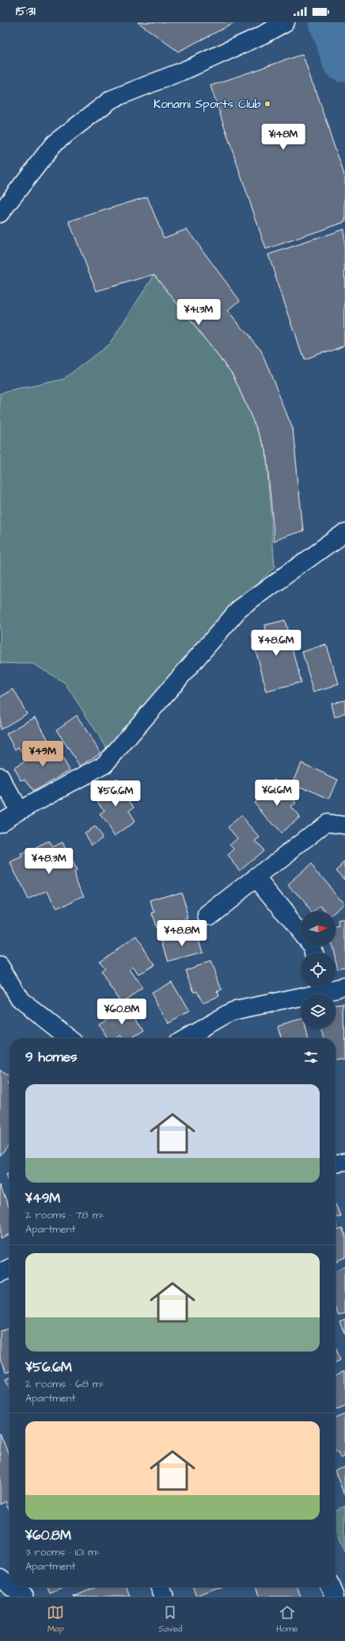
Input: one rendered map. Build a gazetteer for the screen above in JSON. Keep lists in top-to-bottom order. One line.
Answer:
{"places":["Konami Sports Club"],"north":"right","page":{"status":"15:31","price":["¥148M","¥41.3M","¥48.6M","¥49M","¥61.6M","¥56.6M","¥48.3M","¥48.8M","¥60.8M"],"heading":"9 homes","list":[{"name":"¥49M","note":"2 rooms · 78 m² · Apartment"},{"name":"¥56.6M","note":"2 rooms · 68 m² · Apartment"},{"name":"¥60.8M","note":"3 rooms · 101 m² · Apartment"}],"tabs":["Map","Saved","Home"]}}
